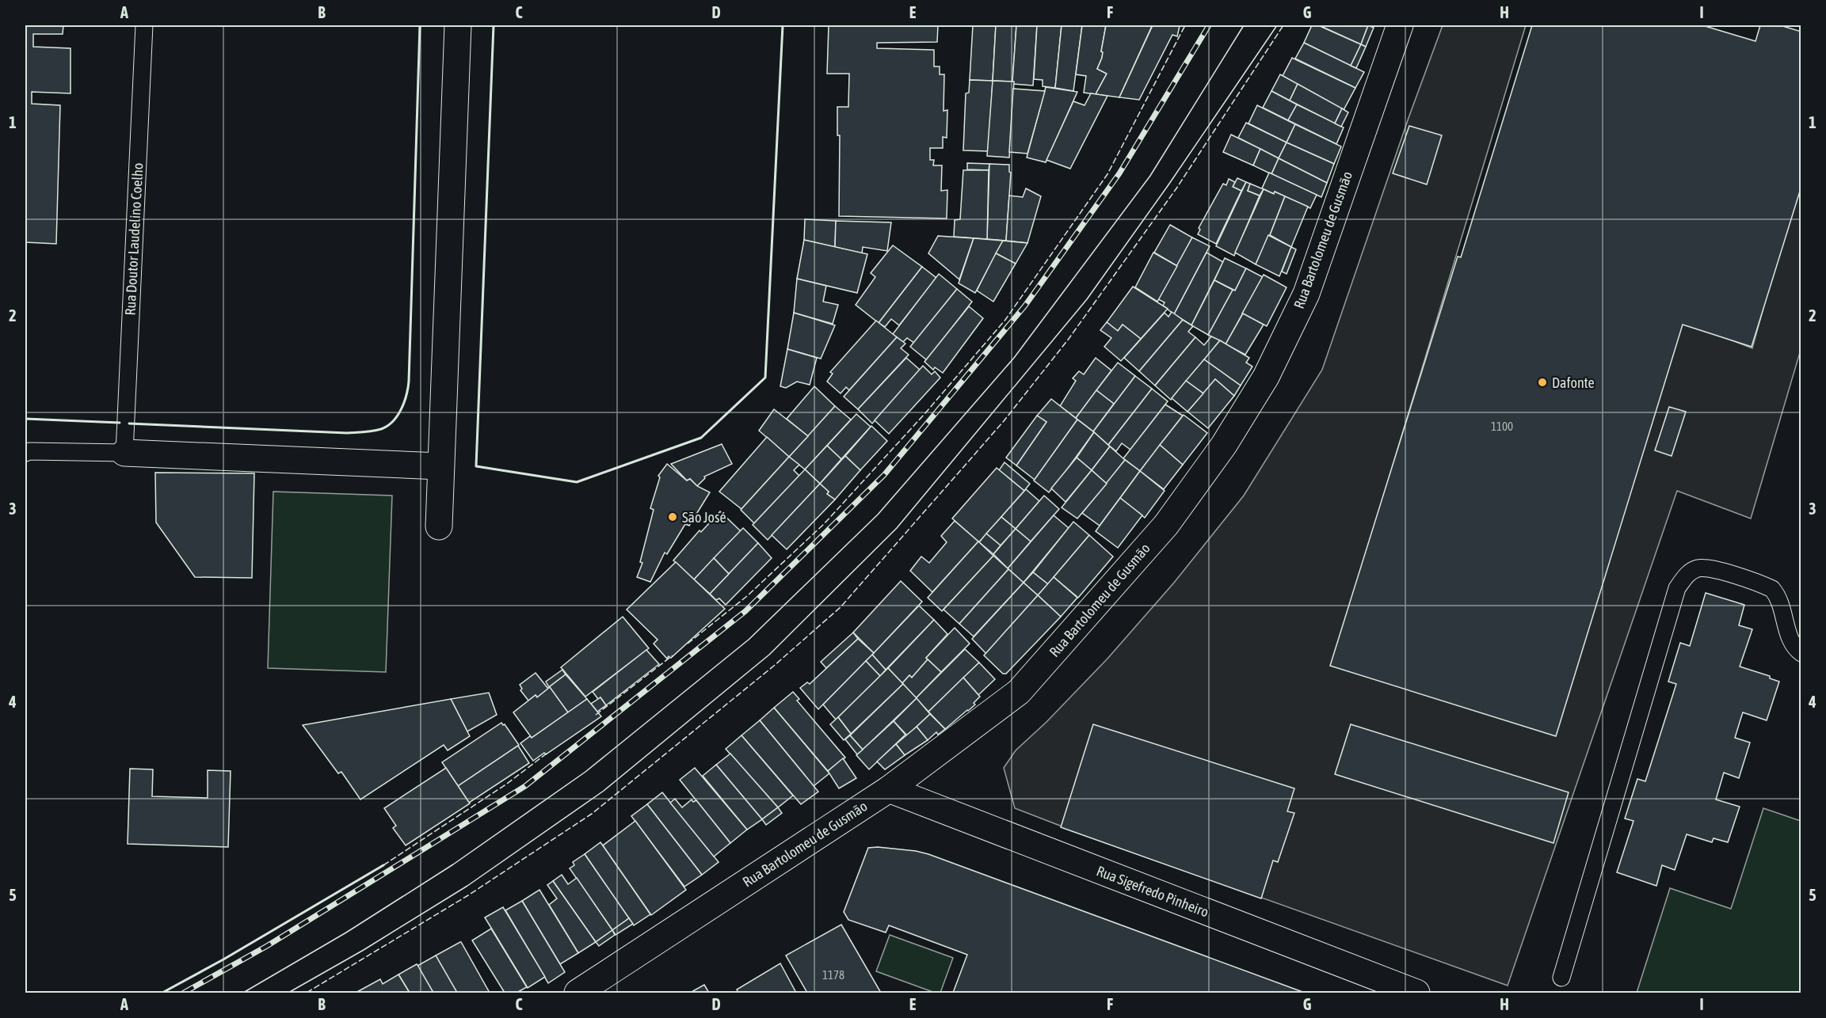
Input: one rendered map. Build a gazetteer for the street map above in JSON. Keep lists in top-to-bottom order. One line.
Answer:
{"streets":{"street":["Rua Bartolomeu de Gusmão","Rua Sigefredo Pinheiro"],"lane":["Rua Doutor Laudelino Coelho"]},"crossings":[["Rua Bartolomeu de Gusmão","Rua Sigefredo Pinheiro"]],"places":["Dafonte","São José"],"house_numbers":["1100","1178"],"grid":{"columns":["A","B","C","D","E","F","G","H","I"],"rows":["1","2","3","4","5"]}}
